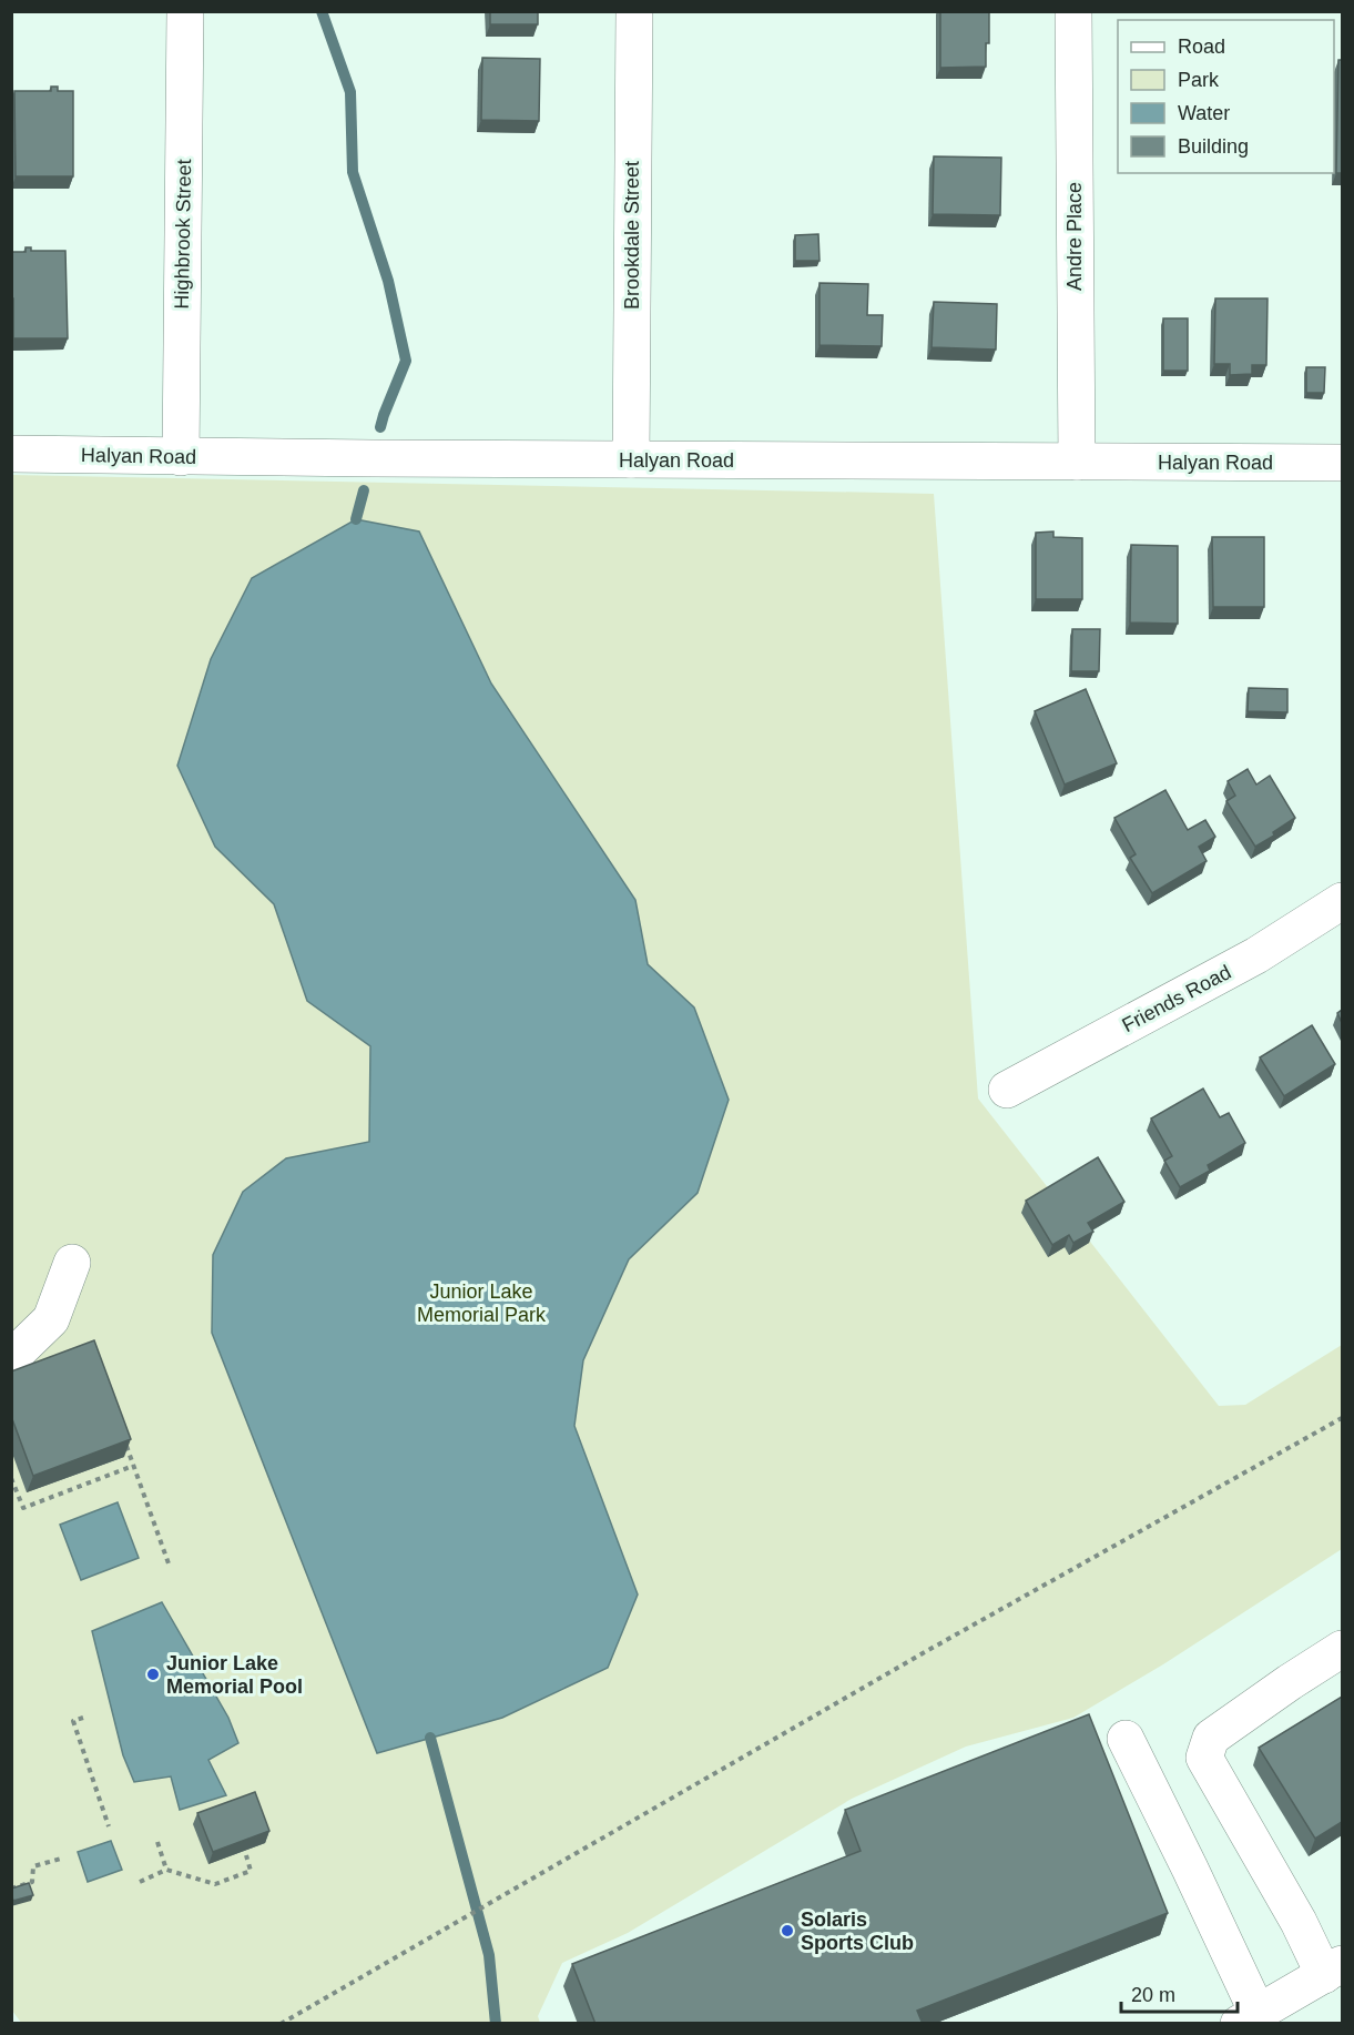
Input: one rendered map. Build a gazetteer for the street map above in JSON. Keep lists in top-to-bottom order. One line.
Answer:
{"streets":{"street":["Highbrook Street","Brookdale Street","Andre Place","Halyan Road","Friends Road"]},"crossings":[["Highbrook Street","Halyan Road"],["Brookdale Street","Halyan Road"],["Andre Place","Halyan Road"]],"parks":["Junior Lake Memorial Park"],"places":["Junior Lake Memorial Pool","Solaris Sports Club"],"legend":["Road","Park","Water","Building"],"scale_bar":"20 m"}
